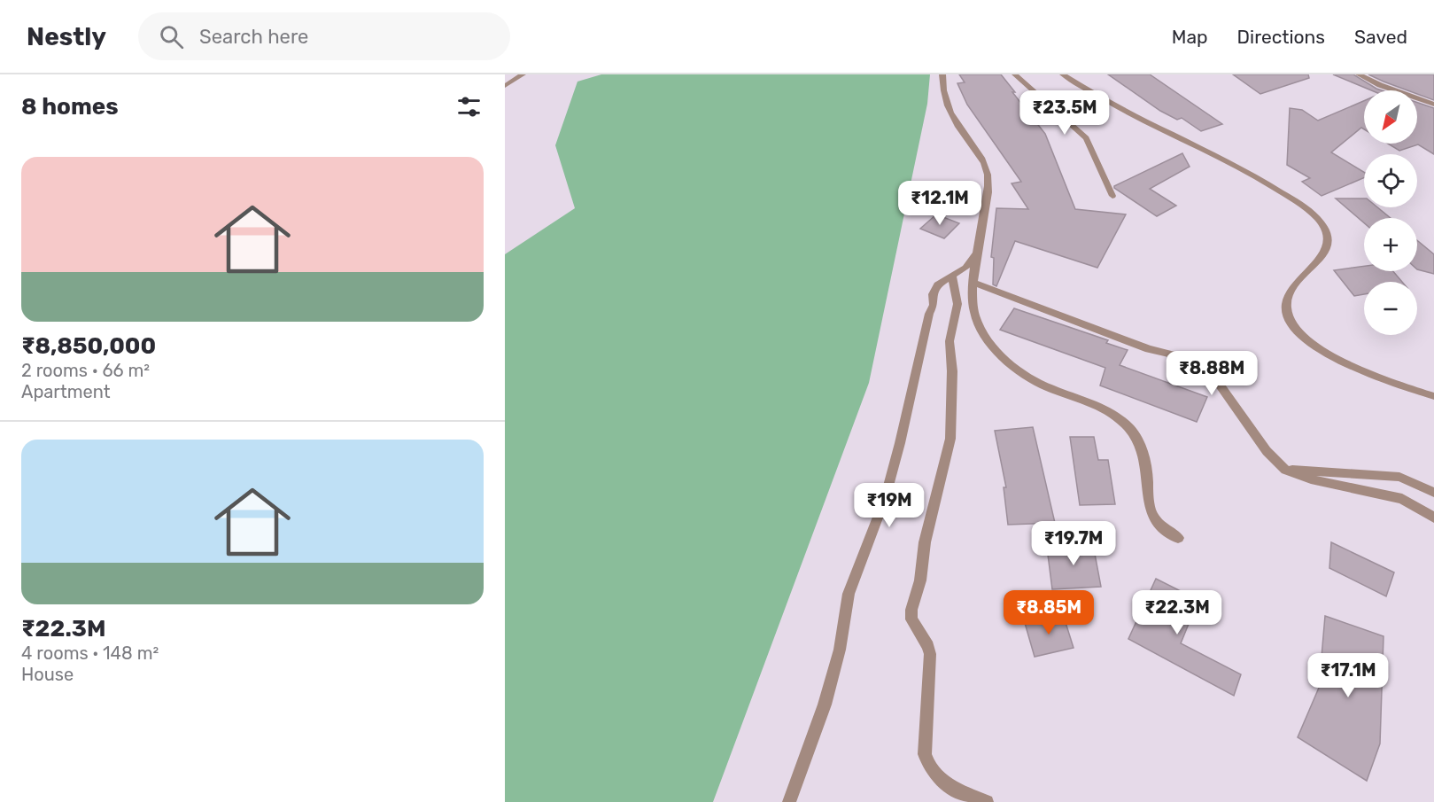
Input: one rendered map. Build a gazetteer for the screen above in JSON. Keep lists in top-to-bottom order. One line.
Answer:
{"north":"bottom left","page":{"header":"Nestly","search":"Search here","nav":["Map","Directions","Saved"],"heading":"8 homes","map_buttons":["+","−"],"price":["₹23.5M","₹12.1M","₹8.88M","₹19M","₹19.7M","₹8.85M","₹22.3M","₹17.1M"],"list":[{"name":"₹8,850,000","note":"2 rooms · 66 m² · Apartment"},{"name":"₹22.3M","note":"4 rooms · 148 m² · House"}]}}
